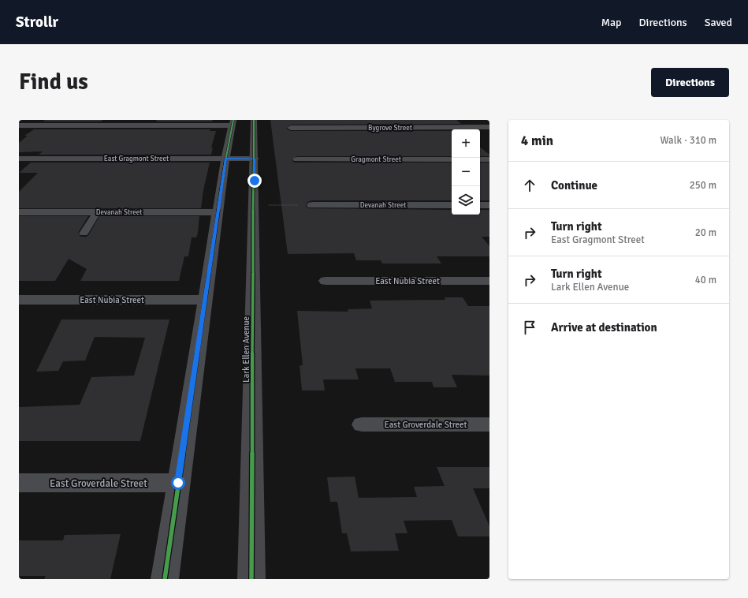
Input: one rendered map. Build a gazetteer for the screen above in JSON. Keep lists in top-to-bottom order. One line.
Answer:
{"streets":{"street":["Bygrove Street","East Gragmont Street","Gragmont Street","Devanah Street","East Nubia Street","Lark Ellen Avenue","East Groverdale Street"]},"crossings":[["East Gragmont Street","Lark Ellen Avenue"]],"page":{"header":"Strollr","nav":["Map","Directions","Saved"],"buttons":"Directions","title":"Find us","heading":["4 min","Walk · 310 m"],"map_buttons":["+","−"],"list":[["Continue","250 m"],["Turn right","East Gragmont Street","20 m"],["Turn right","Lark Ellen Avenue","40 m"],"Arrive at destination"]}}
